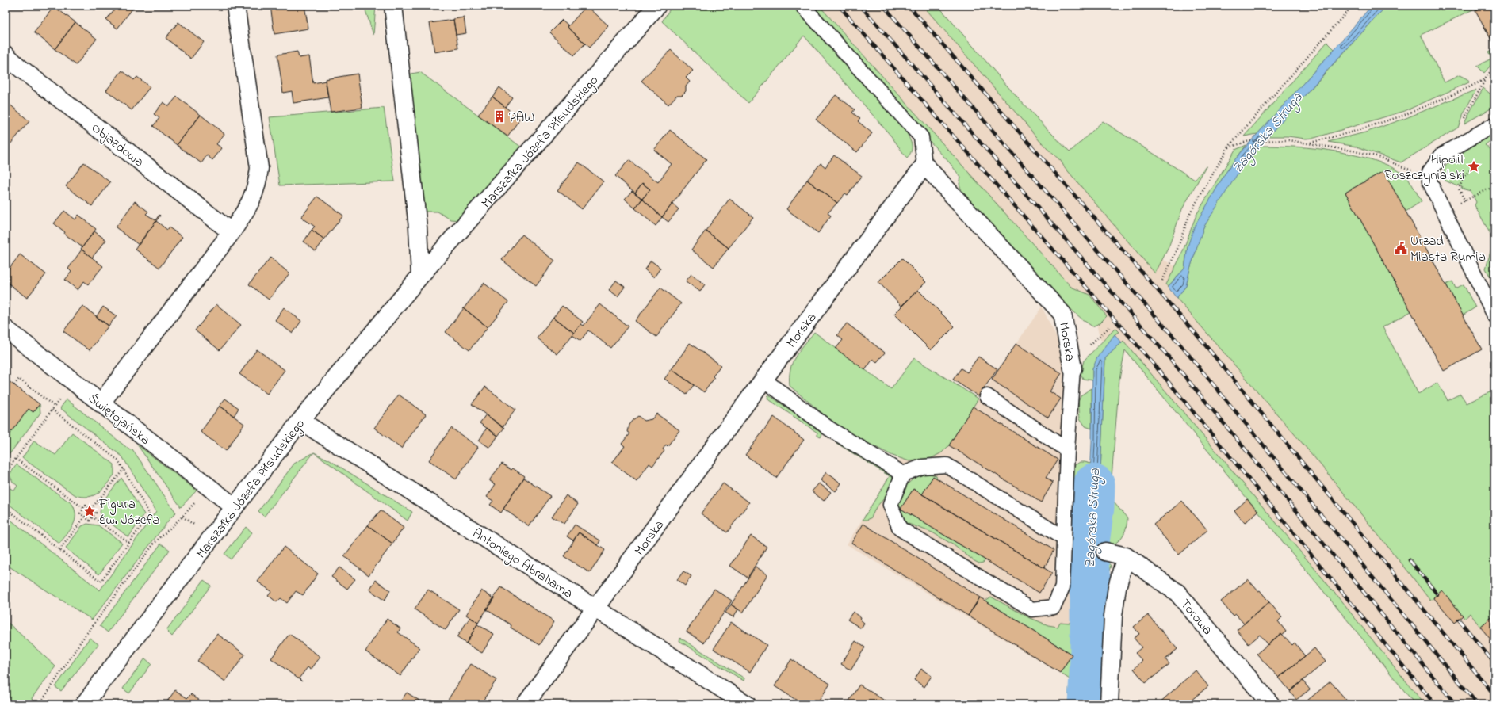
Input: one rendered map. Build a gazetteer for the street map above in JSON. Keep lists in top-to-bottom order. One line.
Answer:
{"streets":{"street":["Marszałka Józefa Piłsudskiego","Objazdowa","Morska","Świętojańska","Antoniego Abrahama","Torowa"]},"crossings":[["Marszałka Józefa Piłsudskiego","Świętojańska"],["Marszałka Józefa Piłsudskiego","Antoniego Abrahama"],["Morska","Antoniego Abrahama"]],"water":["Zagórska Struga"],"places":{"building":["PAW"],"place":["Hipolit Roszczynialski","Figura św. Józefa"],"public building":["Urzad Miasta Rumia"]}}
